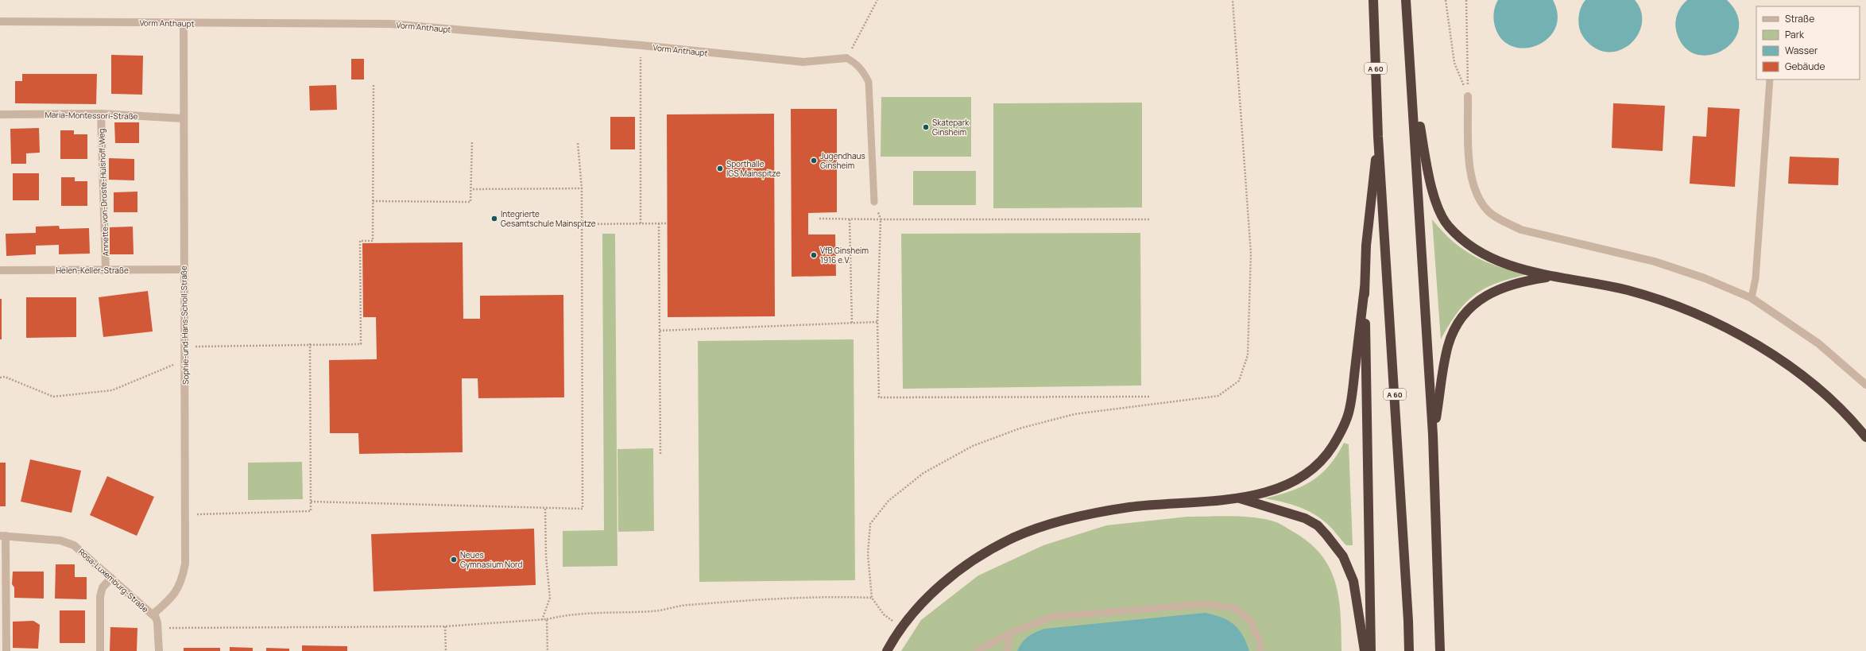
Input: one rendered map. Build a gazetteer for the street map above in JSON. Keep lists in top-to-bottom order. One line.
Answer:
{"streets":{"highway":["A 60"],"street":["Vorm Anthaupt","Maria-Montessori-Straße","Annette-von-Droste-Hülshoff-Weg","Helen-Keller-Straße","Sophie-und-Hans-Scholl-Straße","Rosa-Luxemburg-Straße"]},"crossings":[["Vorm Anthaupt","Sophie-und-Hans-Scholl-Straße"],["Maria-Montessori-Straße","Annette-von-Droste-Hülshoff-Weg"],["Maria-Montessori-Straße","Sophie-und-Hans-Scholl-Straße"],["Annette-von-Droste-Hülshoff-Weg","Helen-Keller-Straße"],["Helen-Keller-Straße","Sophie-und-Hans-Scholl-Straße"],["Sophie-und-Hans-Scholl-Straße","Rosa-Luxemburg-Straße"]],"places":["Skatepark Ginsheim","Jugendhaus Ginsheim","Sporthalle IGS Mainspitze","Integrierte Gesamtschule Mainspitze","VfB Ginsheim 1916 e.V.","Neues Gymnasium Nord"],"legend":["Straße","Park","Wasser","Gebäude"]}
